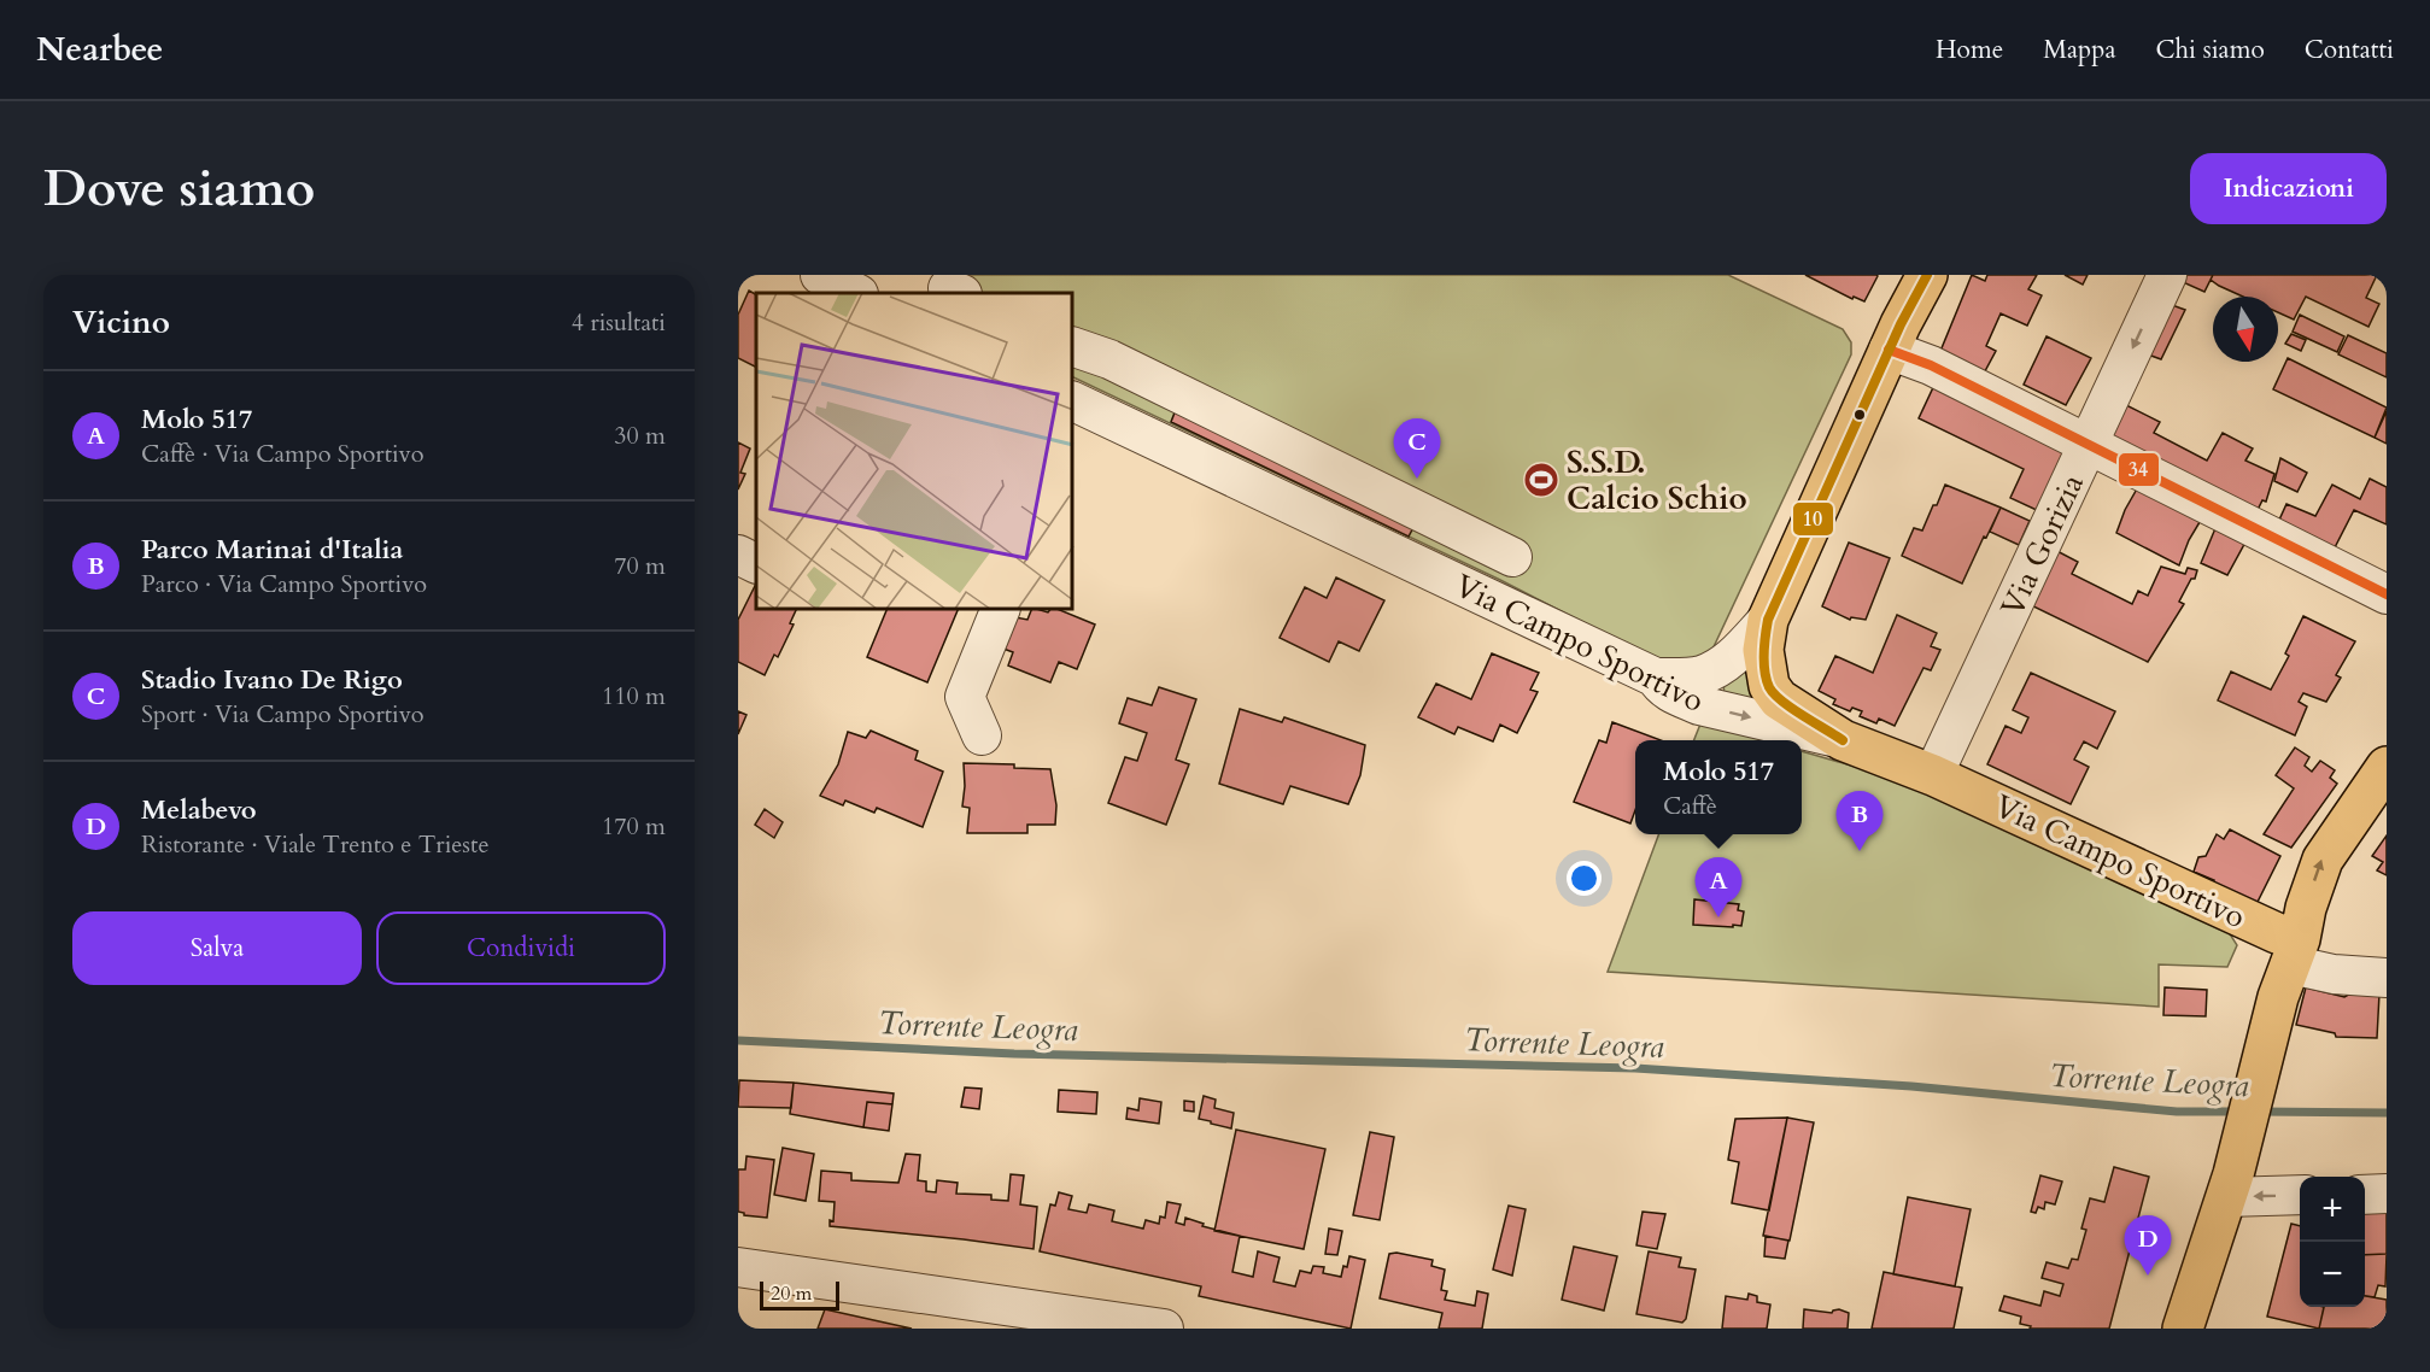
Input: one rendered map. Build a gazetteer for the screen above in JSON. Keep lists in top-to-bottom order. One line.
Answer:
{"streets":{"main road":["Via Campo Sportivo"],"street":["Via Gorizia"]},"crossings":[["Via Gorizia","Via Campo Sportivo"]],"water":["Torrente Leogra"],"places":{"sports":["S.S.D. Calcio Schio"]},"lines":["transit line 10","transit line 34"],"scale_bar":"20 m","north":"bottom","page":{"header":"Nearbee","nav":["Home","Mappa","Chi siamo","Contatti"],"buttons":["Indicazioni",["Salva","Condividi"]],"title":"Dove siamo","heading":["Vicino","4 risultati"],"list":[{"mark":"A","name":"Molo 517","note":"Caffè · Via Campo Sportivo","value":"30 m"},{"mark":"B","name":"Parco Marinai d'Italia","note":"Parco · Via Campo Sportivo","value":"70 m"},{"mark":"C","name":"Stadio Ivano De Rigo","note":"Sport · Via Campo Sportivo","value":"110 m"},{"mark":"D","name":"Melabevo","note":"Ristorante · Viale Trento e Trieste","value":"170 m"}],"pins":["C","B","A","D"],"popup":["Molo 517","Caffè"],"map_buttons":["+","−"],"scale":"20 m"}}
